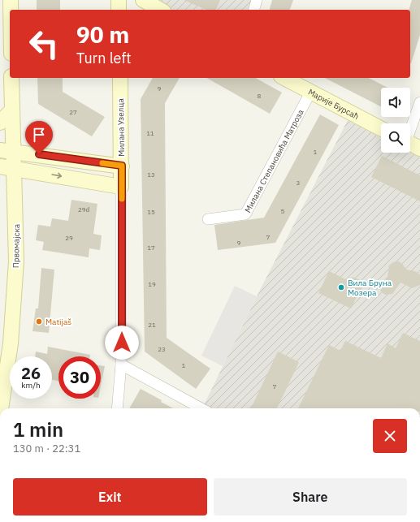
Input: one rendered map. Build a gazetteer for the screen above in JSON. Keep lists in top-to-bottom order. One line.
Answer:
{"streets":{"street":["Марије Бурсаћ","Милана Узелца","Милана Степановића Матроза","Првомајска"]},"crossings":[["Марије Бурсаћ","Милана Степановића Матроза"]],"places":["Вила Бруна Мозера","Matijaš"],"house_numbers":["9","8","27","11","1","13","3","29d","5","15","7","29","9","17","19","21","23","1","7"],"page":{"turn":["90 m","Turn left"],"speed":"26 km/h","limit":"30","heading":["1 min","130 m · 22:31"],"buttons":["Exit","Share"]}}
